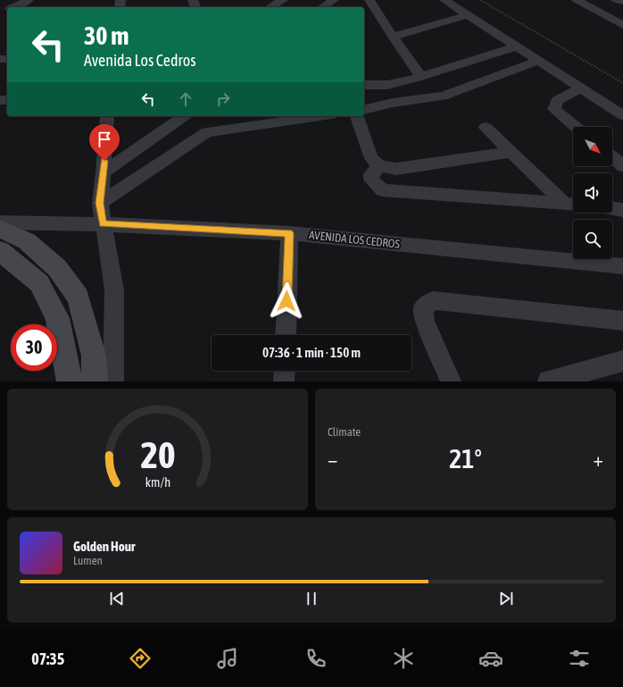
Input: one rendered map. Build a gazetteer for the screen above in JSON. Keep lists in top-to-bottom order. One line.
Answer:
{"streets":{"street":["AVENIDA LOS CEDROS"]},"north":"bottom right","page":{"turn":["30 m","Avenida Los Cedros"],"limit":"30","trip":"07:36 · 1 min · 150 m","tile":"Climate","heat":["−","21°","+"],"song":["Golden Hour","Lumen"],"tabs":"07:35","gauge":["20","km/h"]}}
